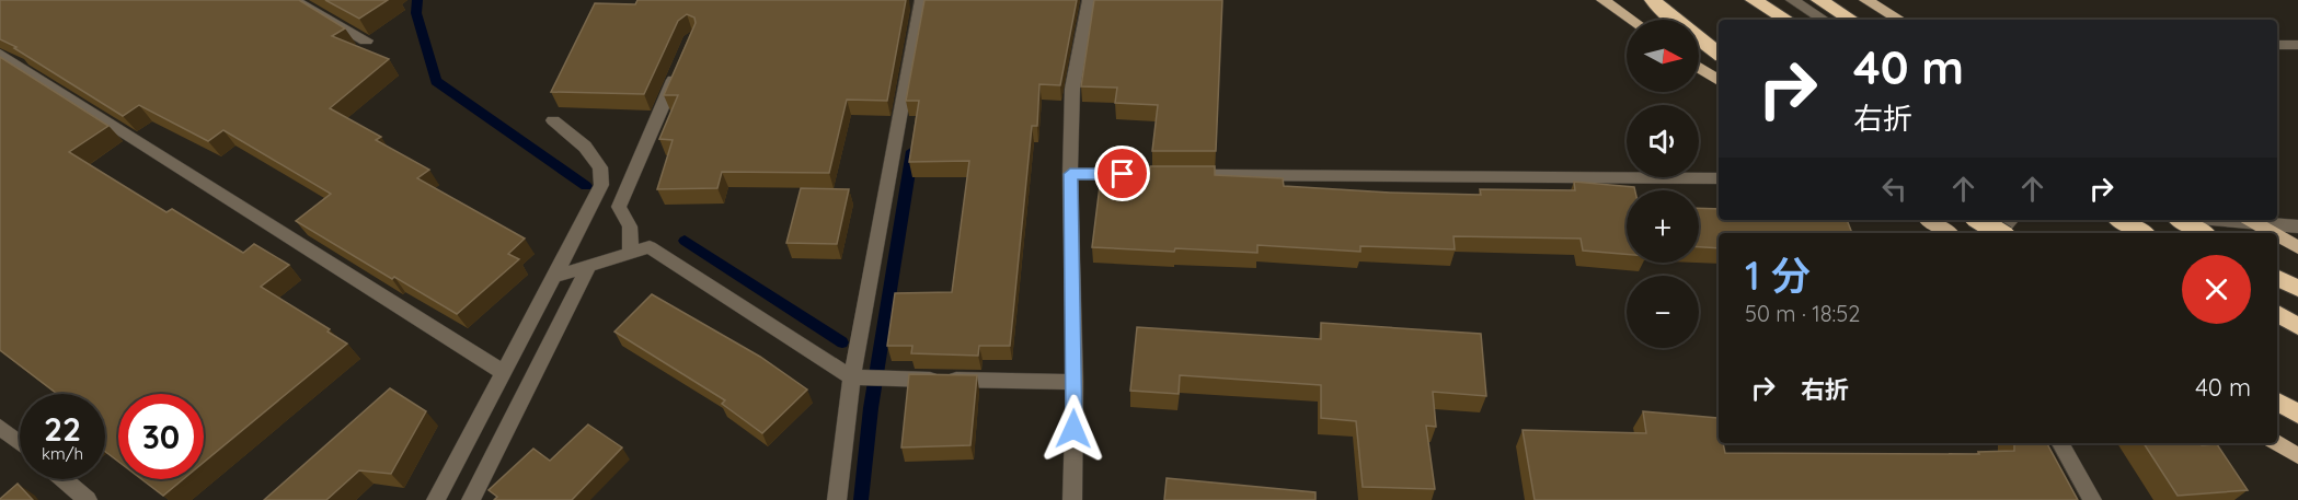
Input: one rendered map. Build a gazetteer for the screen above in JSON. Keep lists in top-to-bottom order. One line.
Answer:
{"north":"right","page":{"map_buttons":["+","−"],"turn":["40 m","右折"],"heading":["1 分","50 m · 18:52"],"list":[{"name":"右折","value":"40 m"}],"speed":"22 km/h","limit":"30"}}
